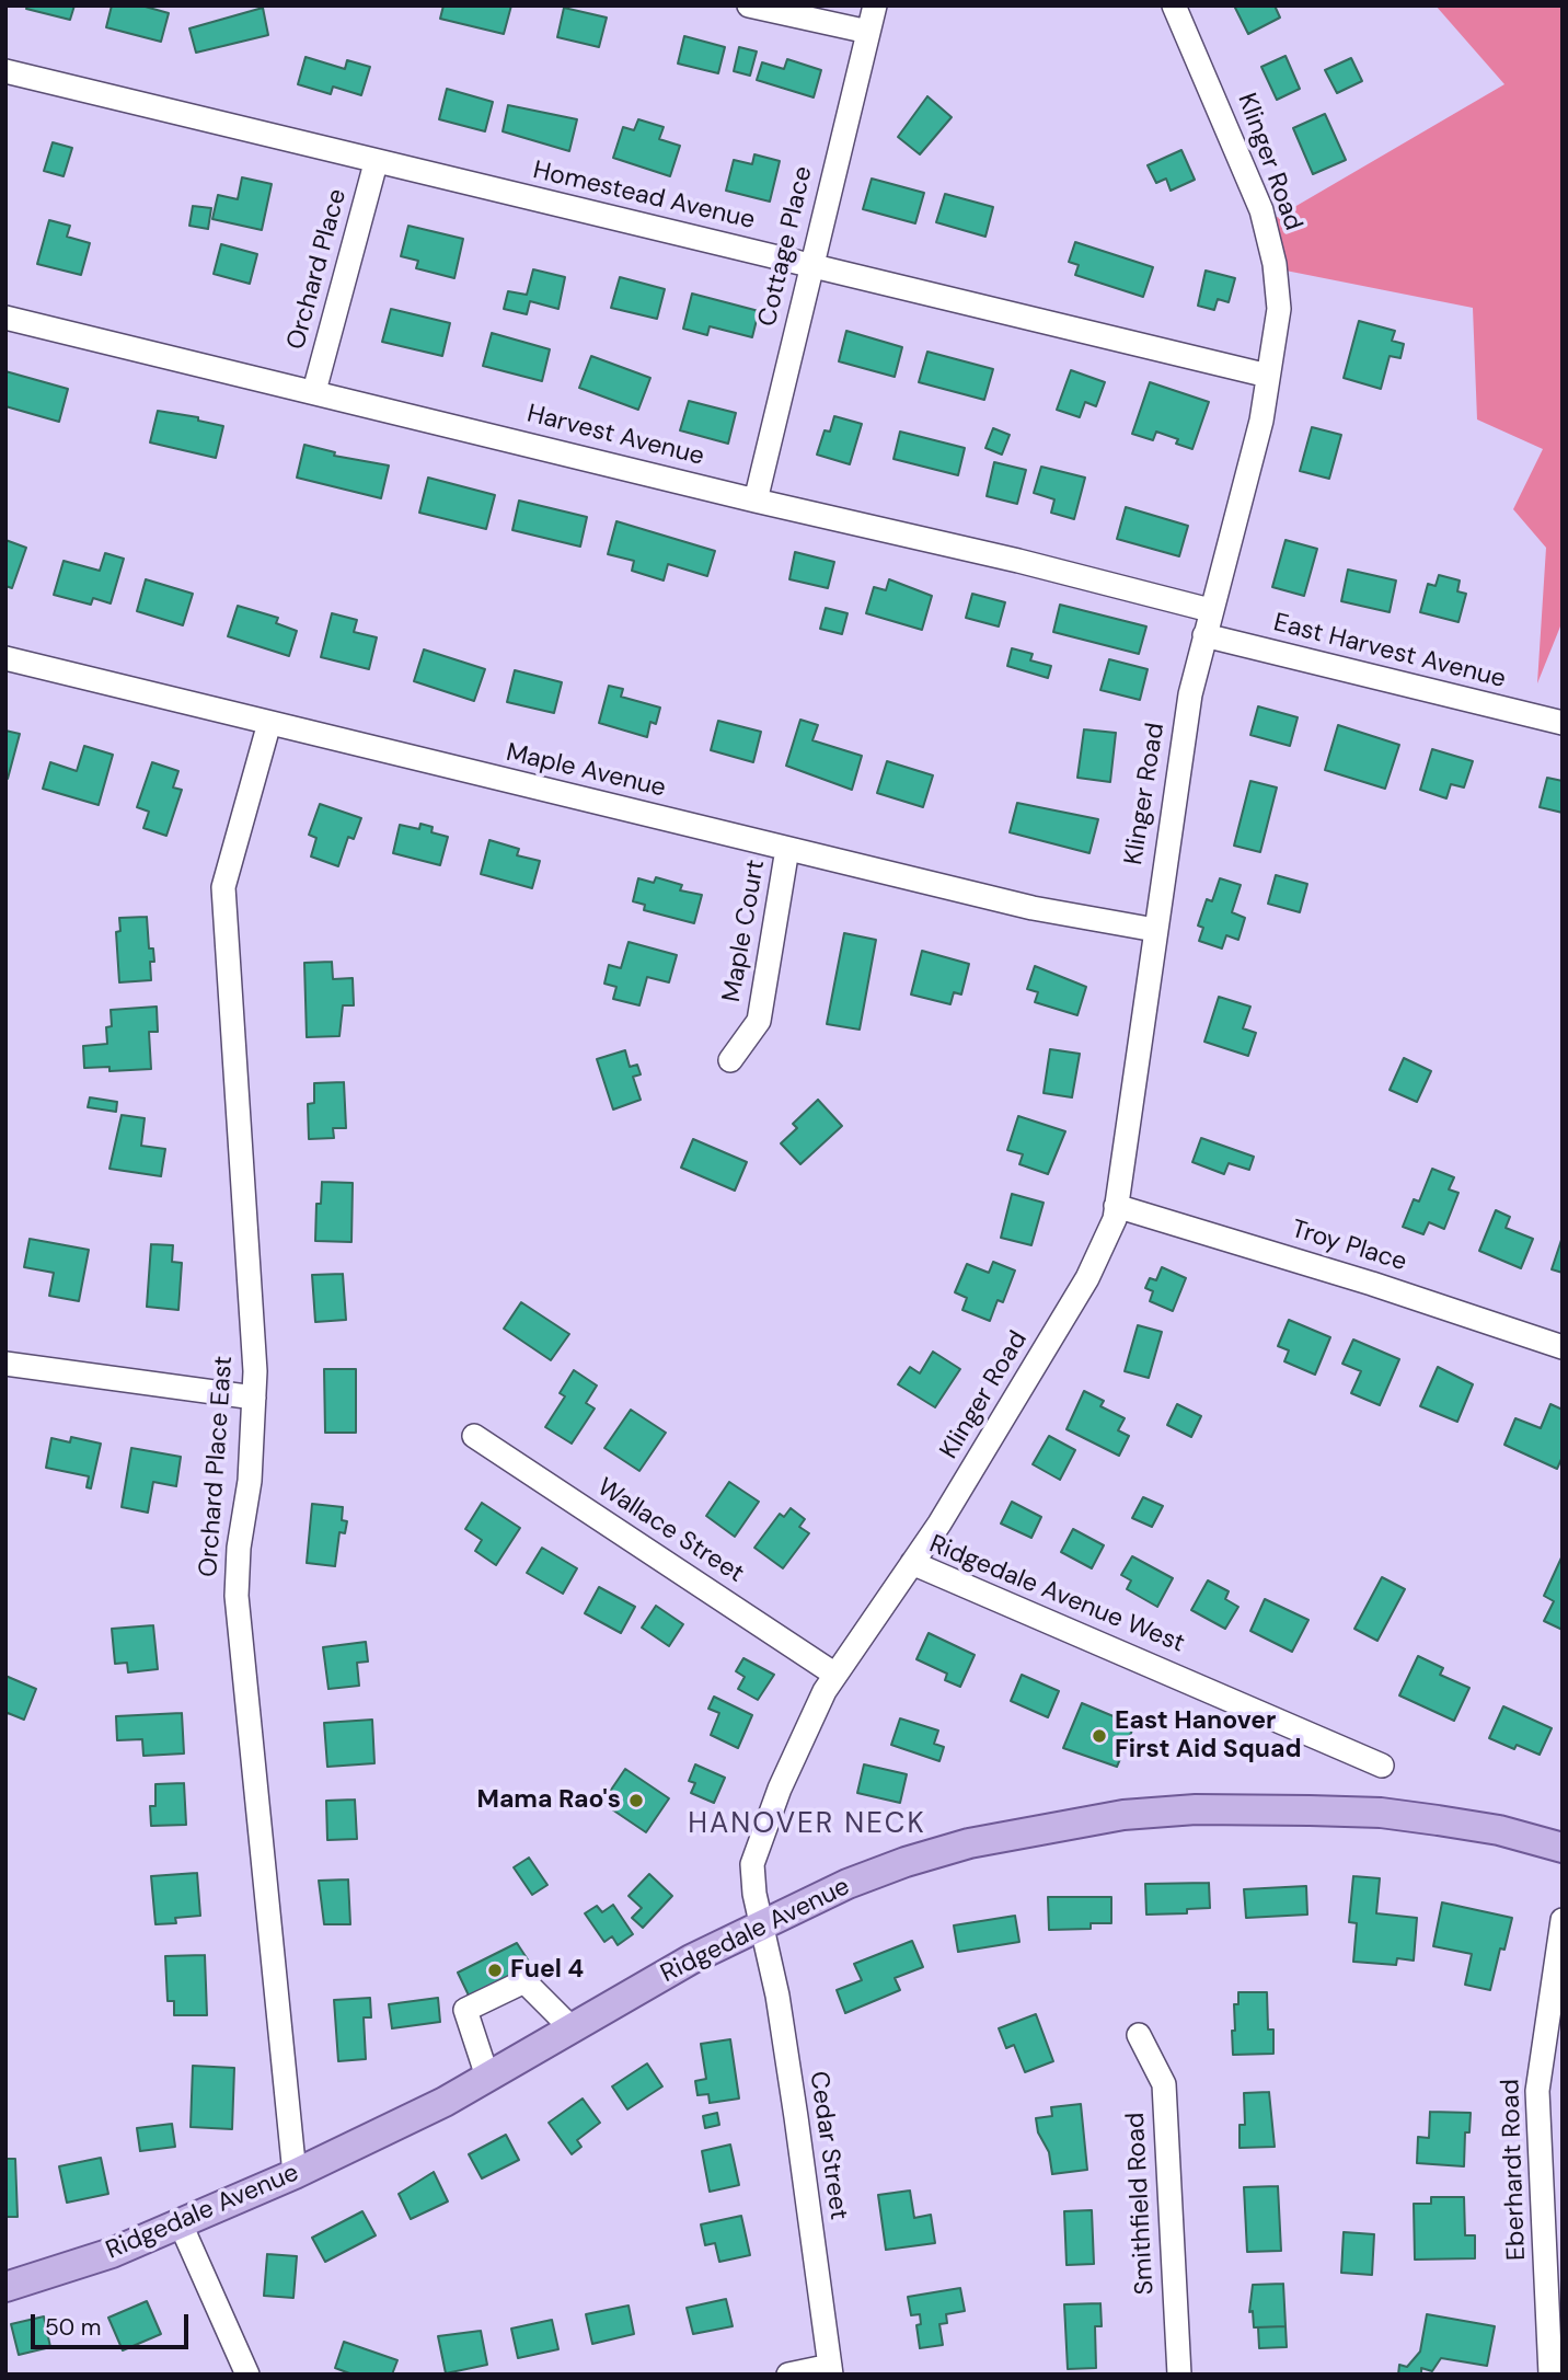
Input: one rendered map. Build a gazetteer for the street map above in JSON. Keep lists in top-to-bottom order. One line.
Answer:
{"streets":{"main road":["Ridgedale Avenue"],"street":["Klinger Road","Homestead Avenue","Cottage Place","Orchard Place","Harvest Avenue","East Harvest Avenue","Maple Avenue","Maple Court","Troy Place","Orchard Place East","Wallace Street","Ridgedale Avenue West","Cedar Street","Eberhardt Road","Smithfield Road"]},"crossings":[["Klinger Road","Homestead Avenue"],["Klinger Road","Harvest Avenue"],["Klinger Road","East Harvest Avenue"],["Klinger Road","Maple Avenue"],["Klinger Road","Troy Place"],["Klinger Road","Ridgedale Avenue West"],["Homestead Avenue","Cottage Place"],["Homestead Avenue","Orchard Place"],["Cottage Place","Harvest Avenue"],["Orchard Place","Harvest Avenue"],["Maple Avenue","Maple Court"],["Maple Avenue","Orchard Place East"],["Orchard Place East","Ridgedale Avenue"],["Wallace Street","Ridgedale Avenue West"],["Ridgedale Avenue West","Ridgedale Avenue"],["Ridgedale Avenue West","Cedar Street"],["Ridgedale Avenue","Cedar Street"]],"districts":["HANOVER NECK"],"places":["East Hanover First Aid Squad","Mama Rao's","Fuel 4"],"scale_bar":"50 m"}
